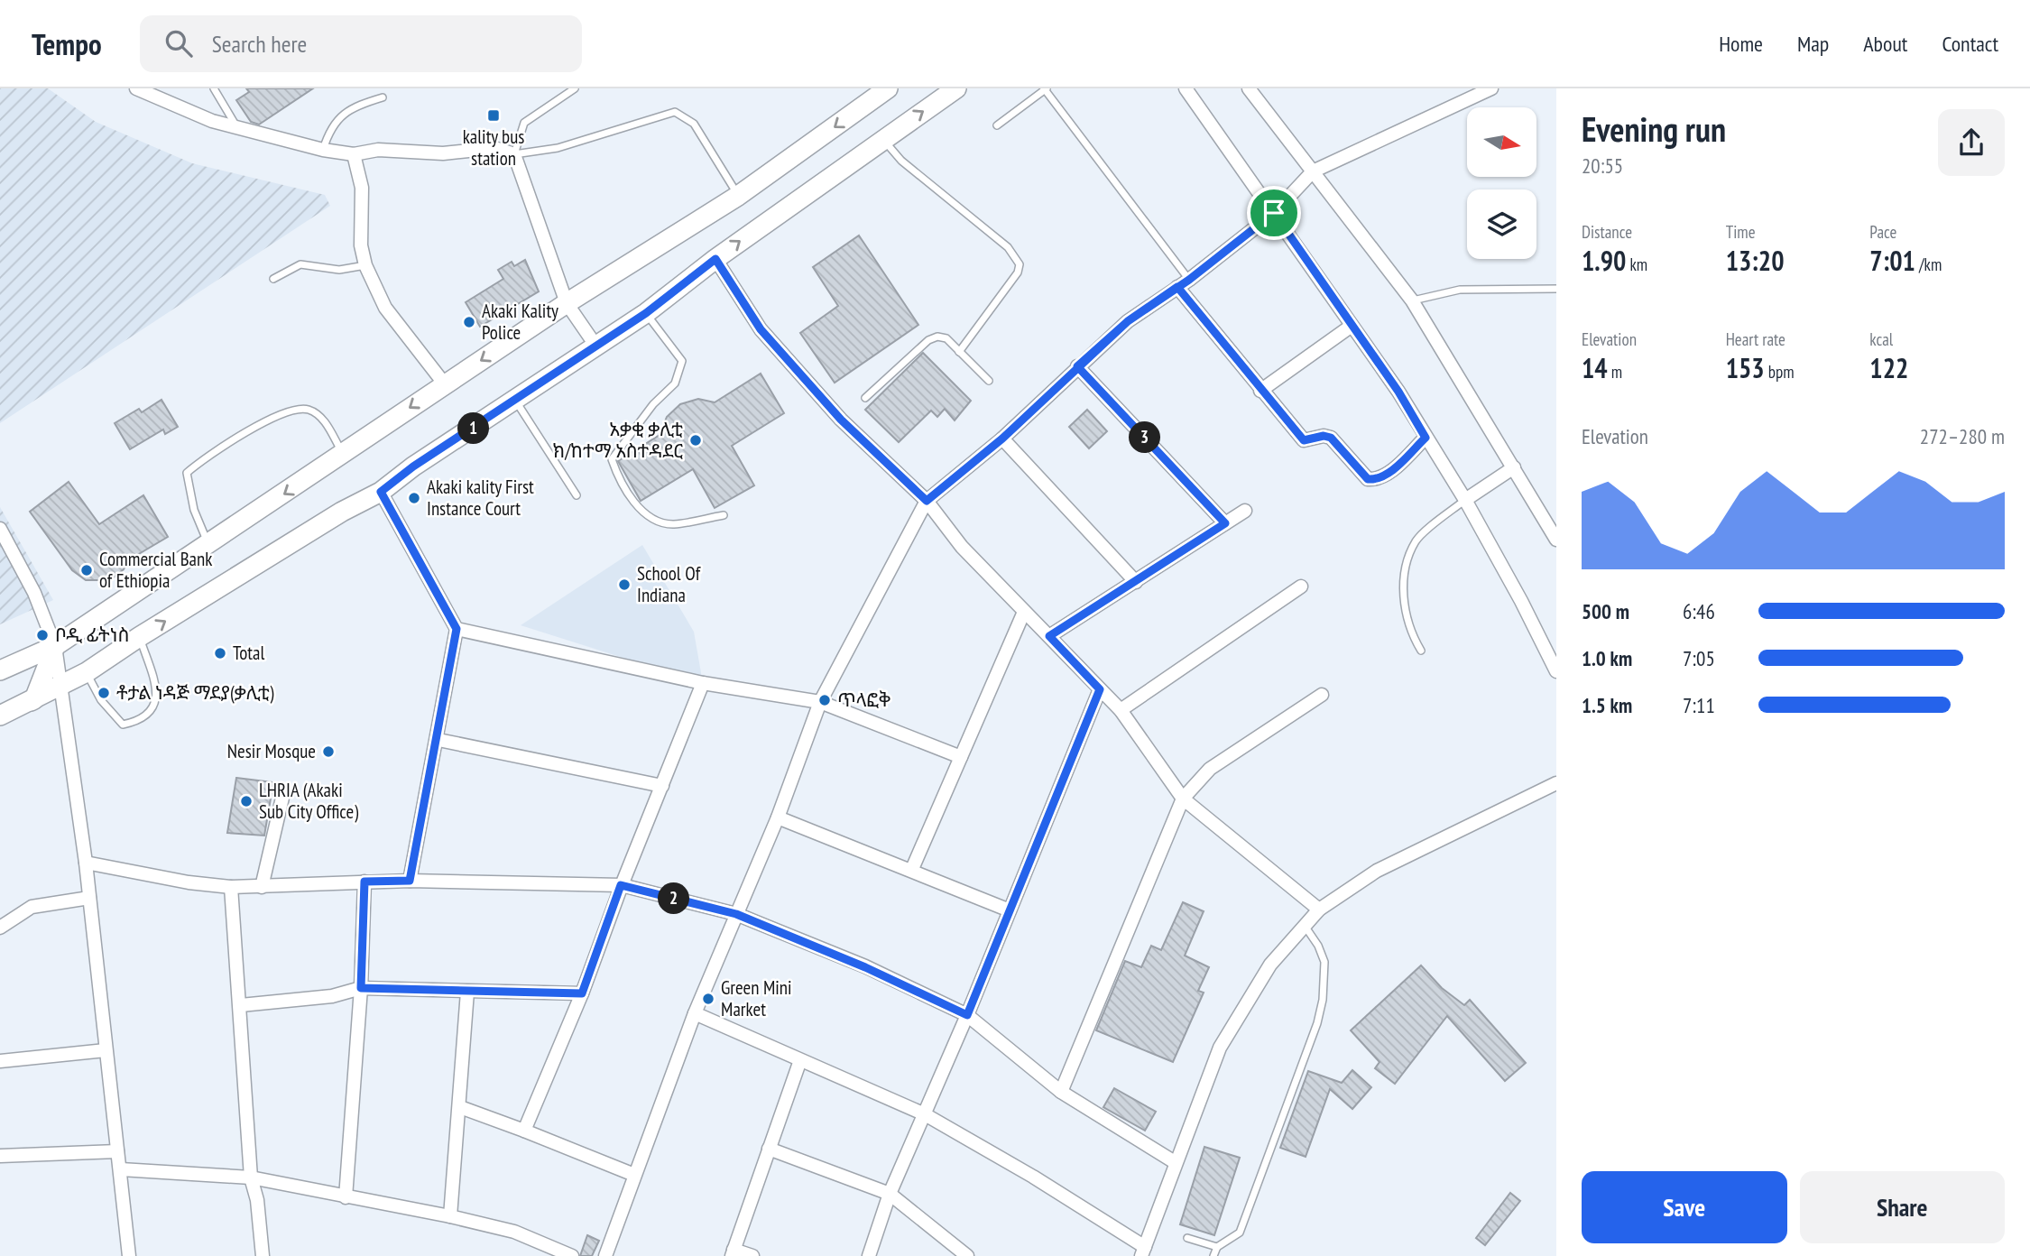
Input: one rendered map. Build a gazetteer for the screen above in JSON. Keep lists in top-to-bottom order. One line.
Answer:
{"places":{"transit":["kality bus station"],"other":["Akaki Kality Police","አቃቂ ቃሊቲ ክ/ከተማ አስተዳደር","Akaki kality First Instance Court","Commercial Bank of Ethiopia","School Of Indiana","ቦዲ ፊትነስ","Total","ቶታል ነዳጅ ማደያ(ቃሊቲ)","ጥላፎቅ","Nesir Mosque","LHRIA (Akaki Sub City Office)","Green Mini Market"]},"north":"right","page":{"header":"Tempo","search":"Search here","nav":["Home","Map","About","Contact"],"heading":["Evening run","20:55"],"stats":[["Distance","1.90 km"],["Time","13:20"],["Pace","7:01 /km"],["Elevation","14 m"],["Heart rate","153 bpm"],["kcal","122"]],"chart":["Elevation","272–280 m"],"pins":["1","3","2"],"list":[{"name":"500 m","note":"6:46"},{"name":"1.0 km","note":"7:05"},{"name":"1.5 km","note":"7:11"}],"buttons":["Save","Share"]}}
